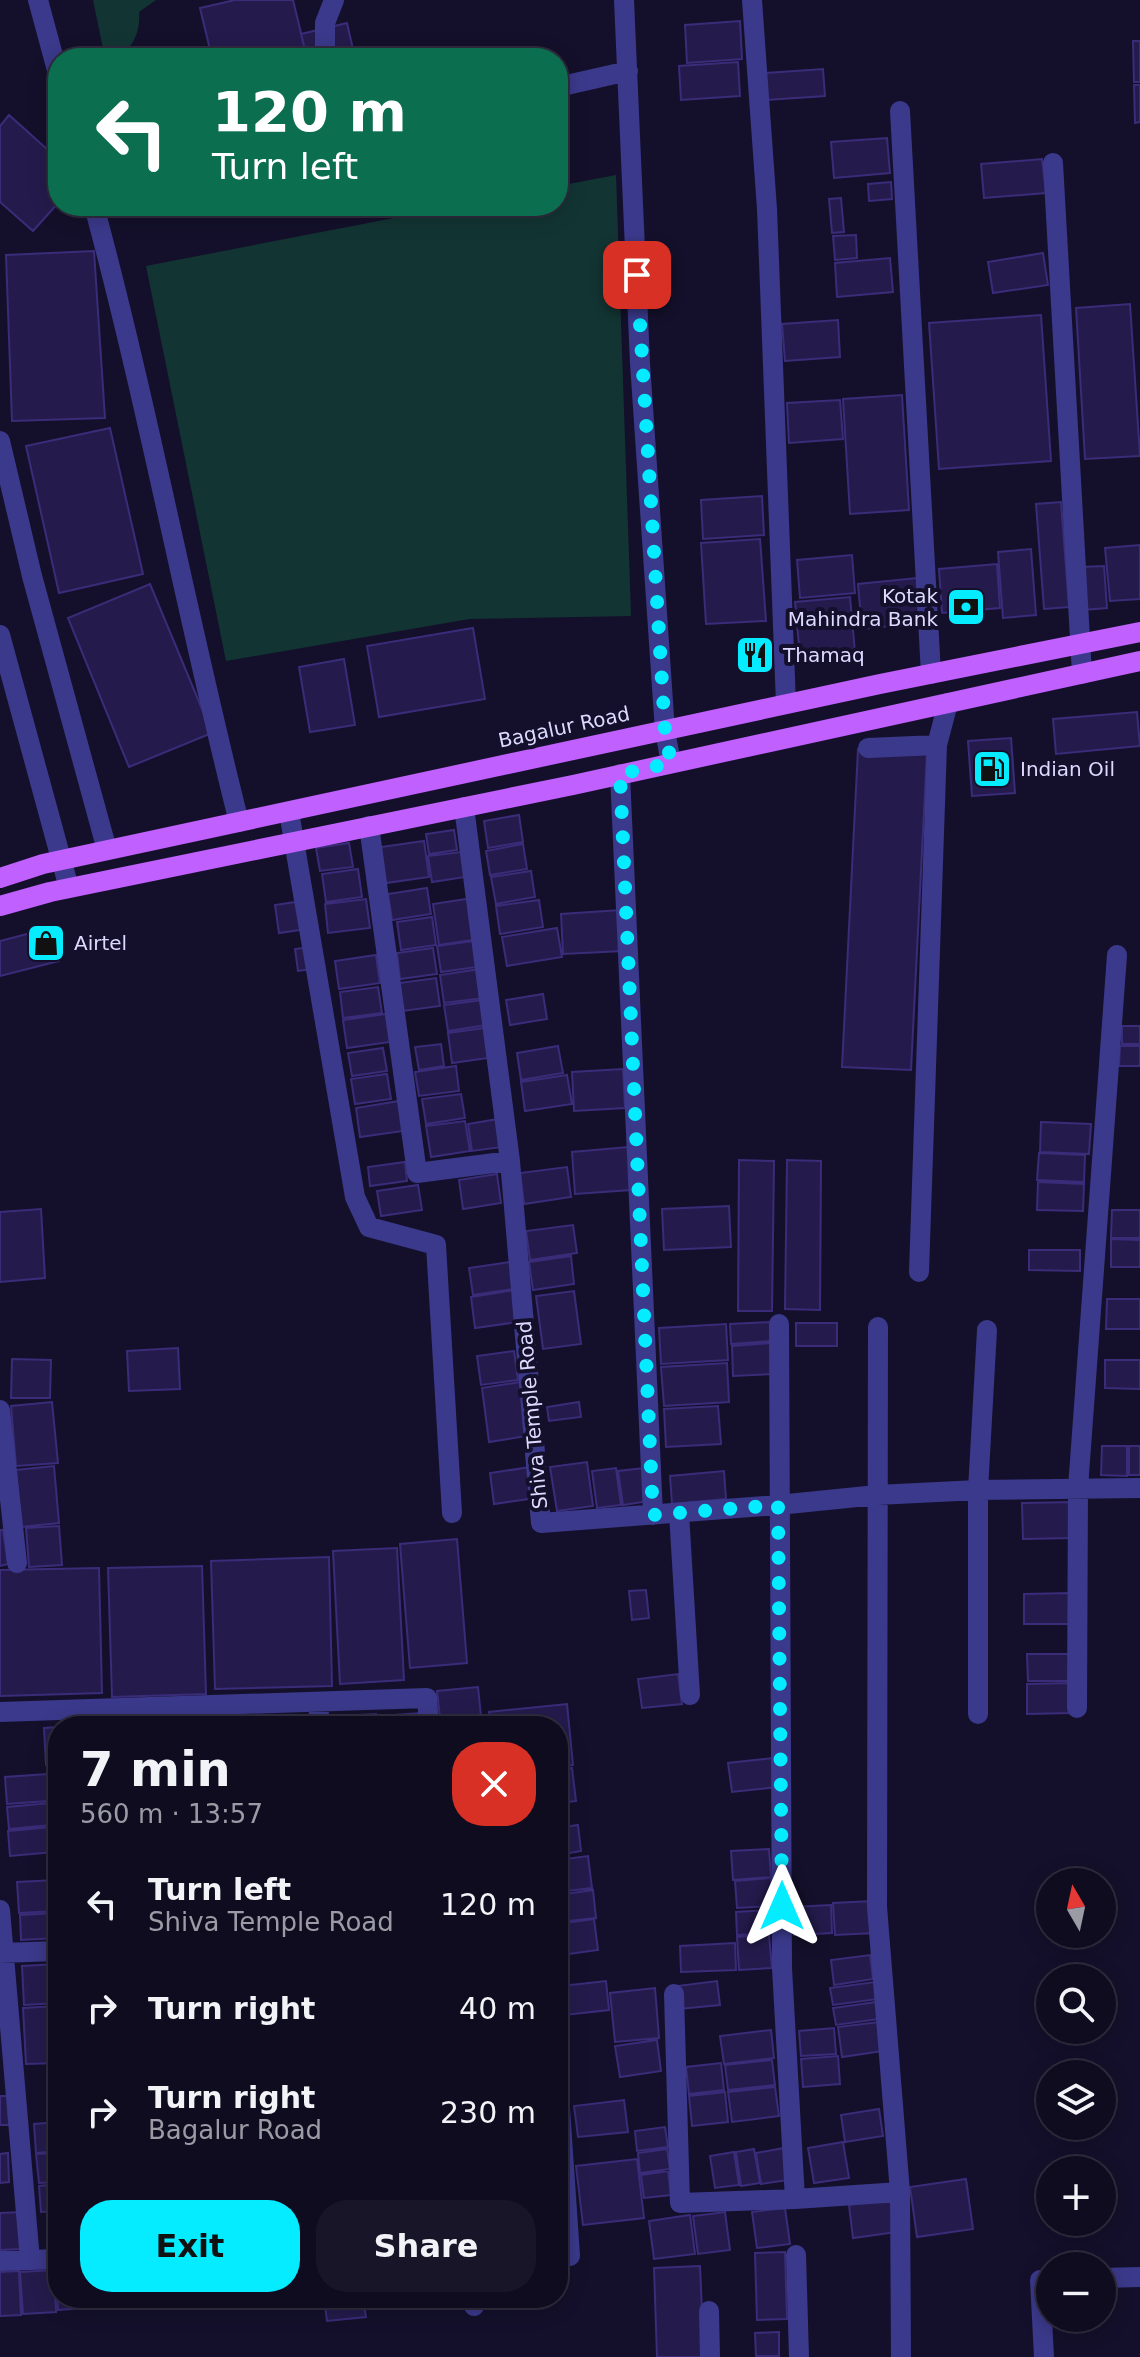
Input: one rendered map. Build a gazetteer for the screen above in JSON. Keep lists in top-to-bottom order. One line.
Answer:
{"streets":{"main road":["Bagalur Road"],"street":["Shiva Temple Road"]},"places":{"bank":["Kotak Mahindra Bank"],"restaurant":["Thamaq"],"fuel station":["Indian Oil"],"shop":["Airtel"]},"north":"top","page":{"turn":["120 m","Turn left"],"heading":["7 min","560 m · 13:57"],"list":[{"name":"Turn left","note":"Shiva Temple Road","value":"120 m"},{"name":"Turn right","value":"40 m"},{"name":"Turn right","note":"Bagalur Road","value":"230 m"}],"map_buttons":["+","−"],"buttons":["Exit","Share"]}}
